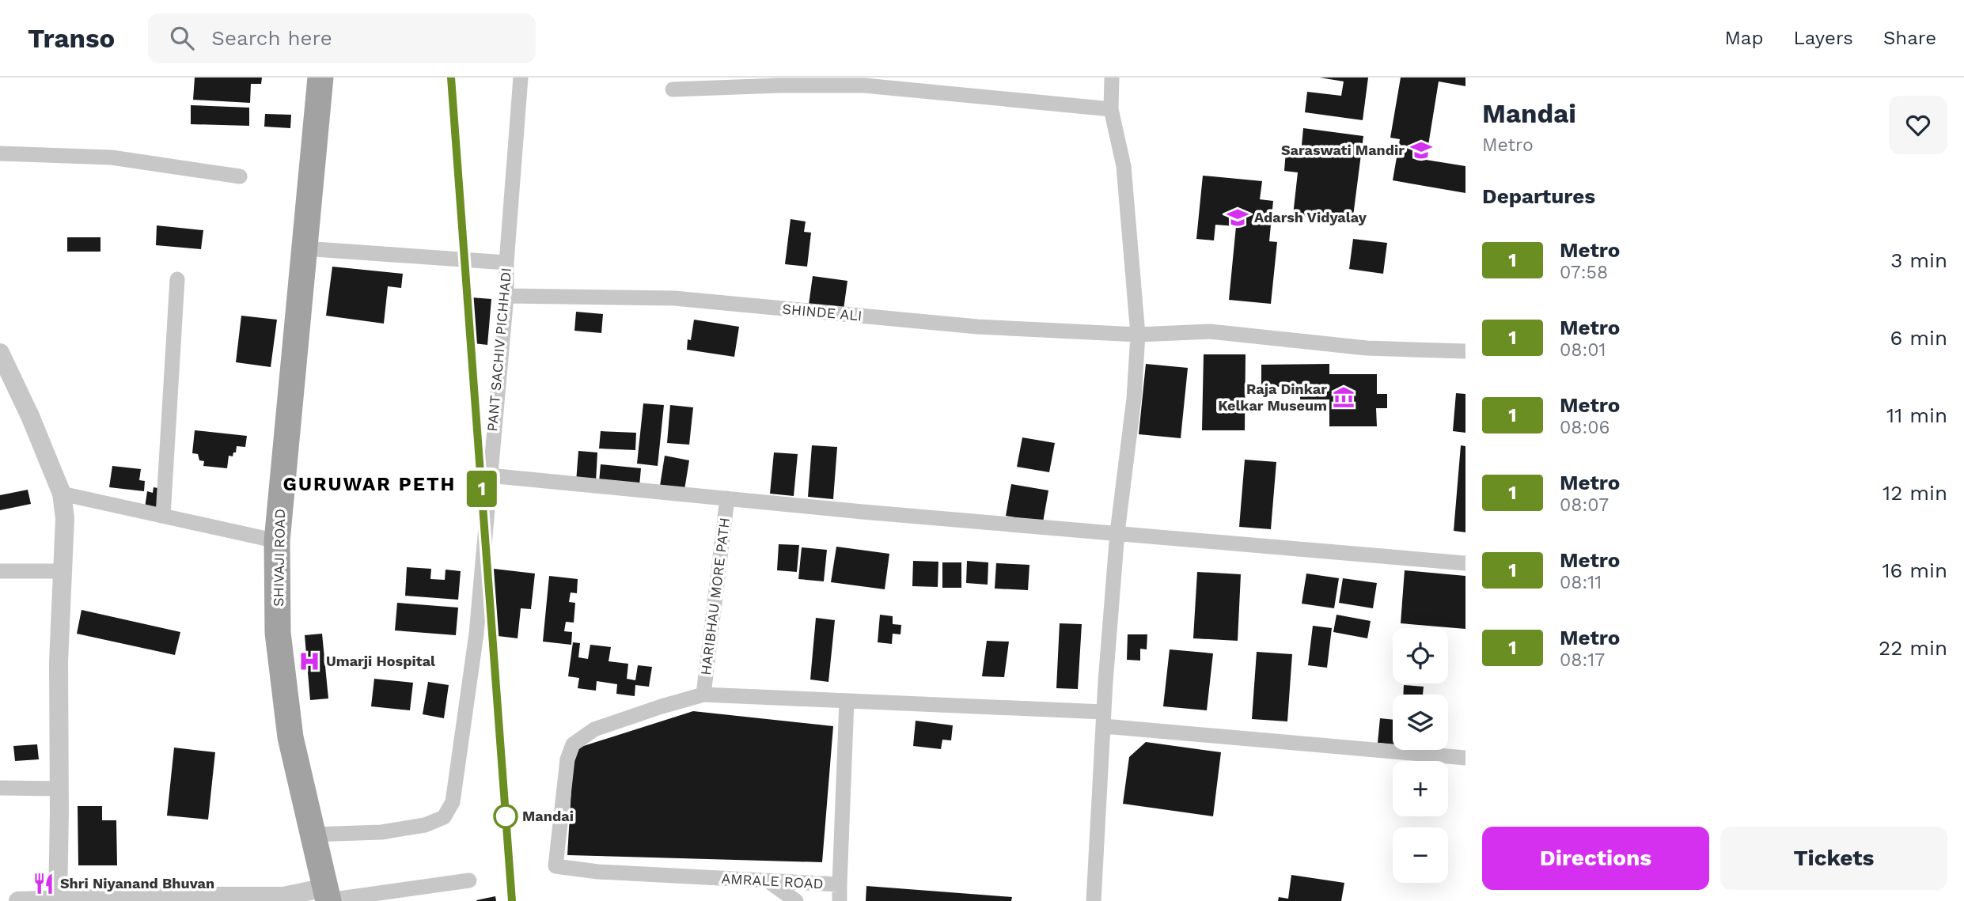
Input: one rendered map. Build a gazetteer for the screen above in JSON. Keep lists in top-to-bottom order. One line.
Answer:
{"streets":{"highway":["SHIVAJI ROAD"],"street":["SHINDE ALI","PANT SACHIV PICHHADI","HARIBHAU MORE PATH","AMRALE ROAD"]},"crossings":[["SHINDE ALI","PANT SACHIV PICHHADI"],["PANT SACHIV PICHHADI","SHIVAJI ROAD"],["HARIBHAU MORE PATH","AMRALE ROAD"]],"districts":["GURUWAR PETH"],"places":{"school or university":["Saraswati Mandir","Adarsh Vidyalay"],"museum":["Raja Dinkar Kelkar Museum"],"hospital":["Umarji Hospital"],"other":["Mandai"],"restaurant":["Shri Niyanand Bhuvan"]},"lines":["metro line 1"],"page":{"header":"Transo","search":"Search here","nav":["Map","Layers","Share"],"on_map":"1","heading":[["Mandai","Metro"],"Departures"],"list":[{"mark":"1","name":"Metro","note":"07:58","value":"3 min"},{"mark":"1","name":"Metro","note":"08:01","value":"6 min"},{"mark":"1","name":"Metro","note":"08:06","value":"11 min"},{"mark":"1","name":"Metro","note":"08:07","value":"12 min"},{"mark":"1","name":"Metro","note":"08:11","value":"16 min"},{"mark":"1","name":"Metro","note":"08:17","value":"22 min"}],"map_buttons":["+","−"],"buttons":["Directions","Tickets"]}}
